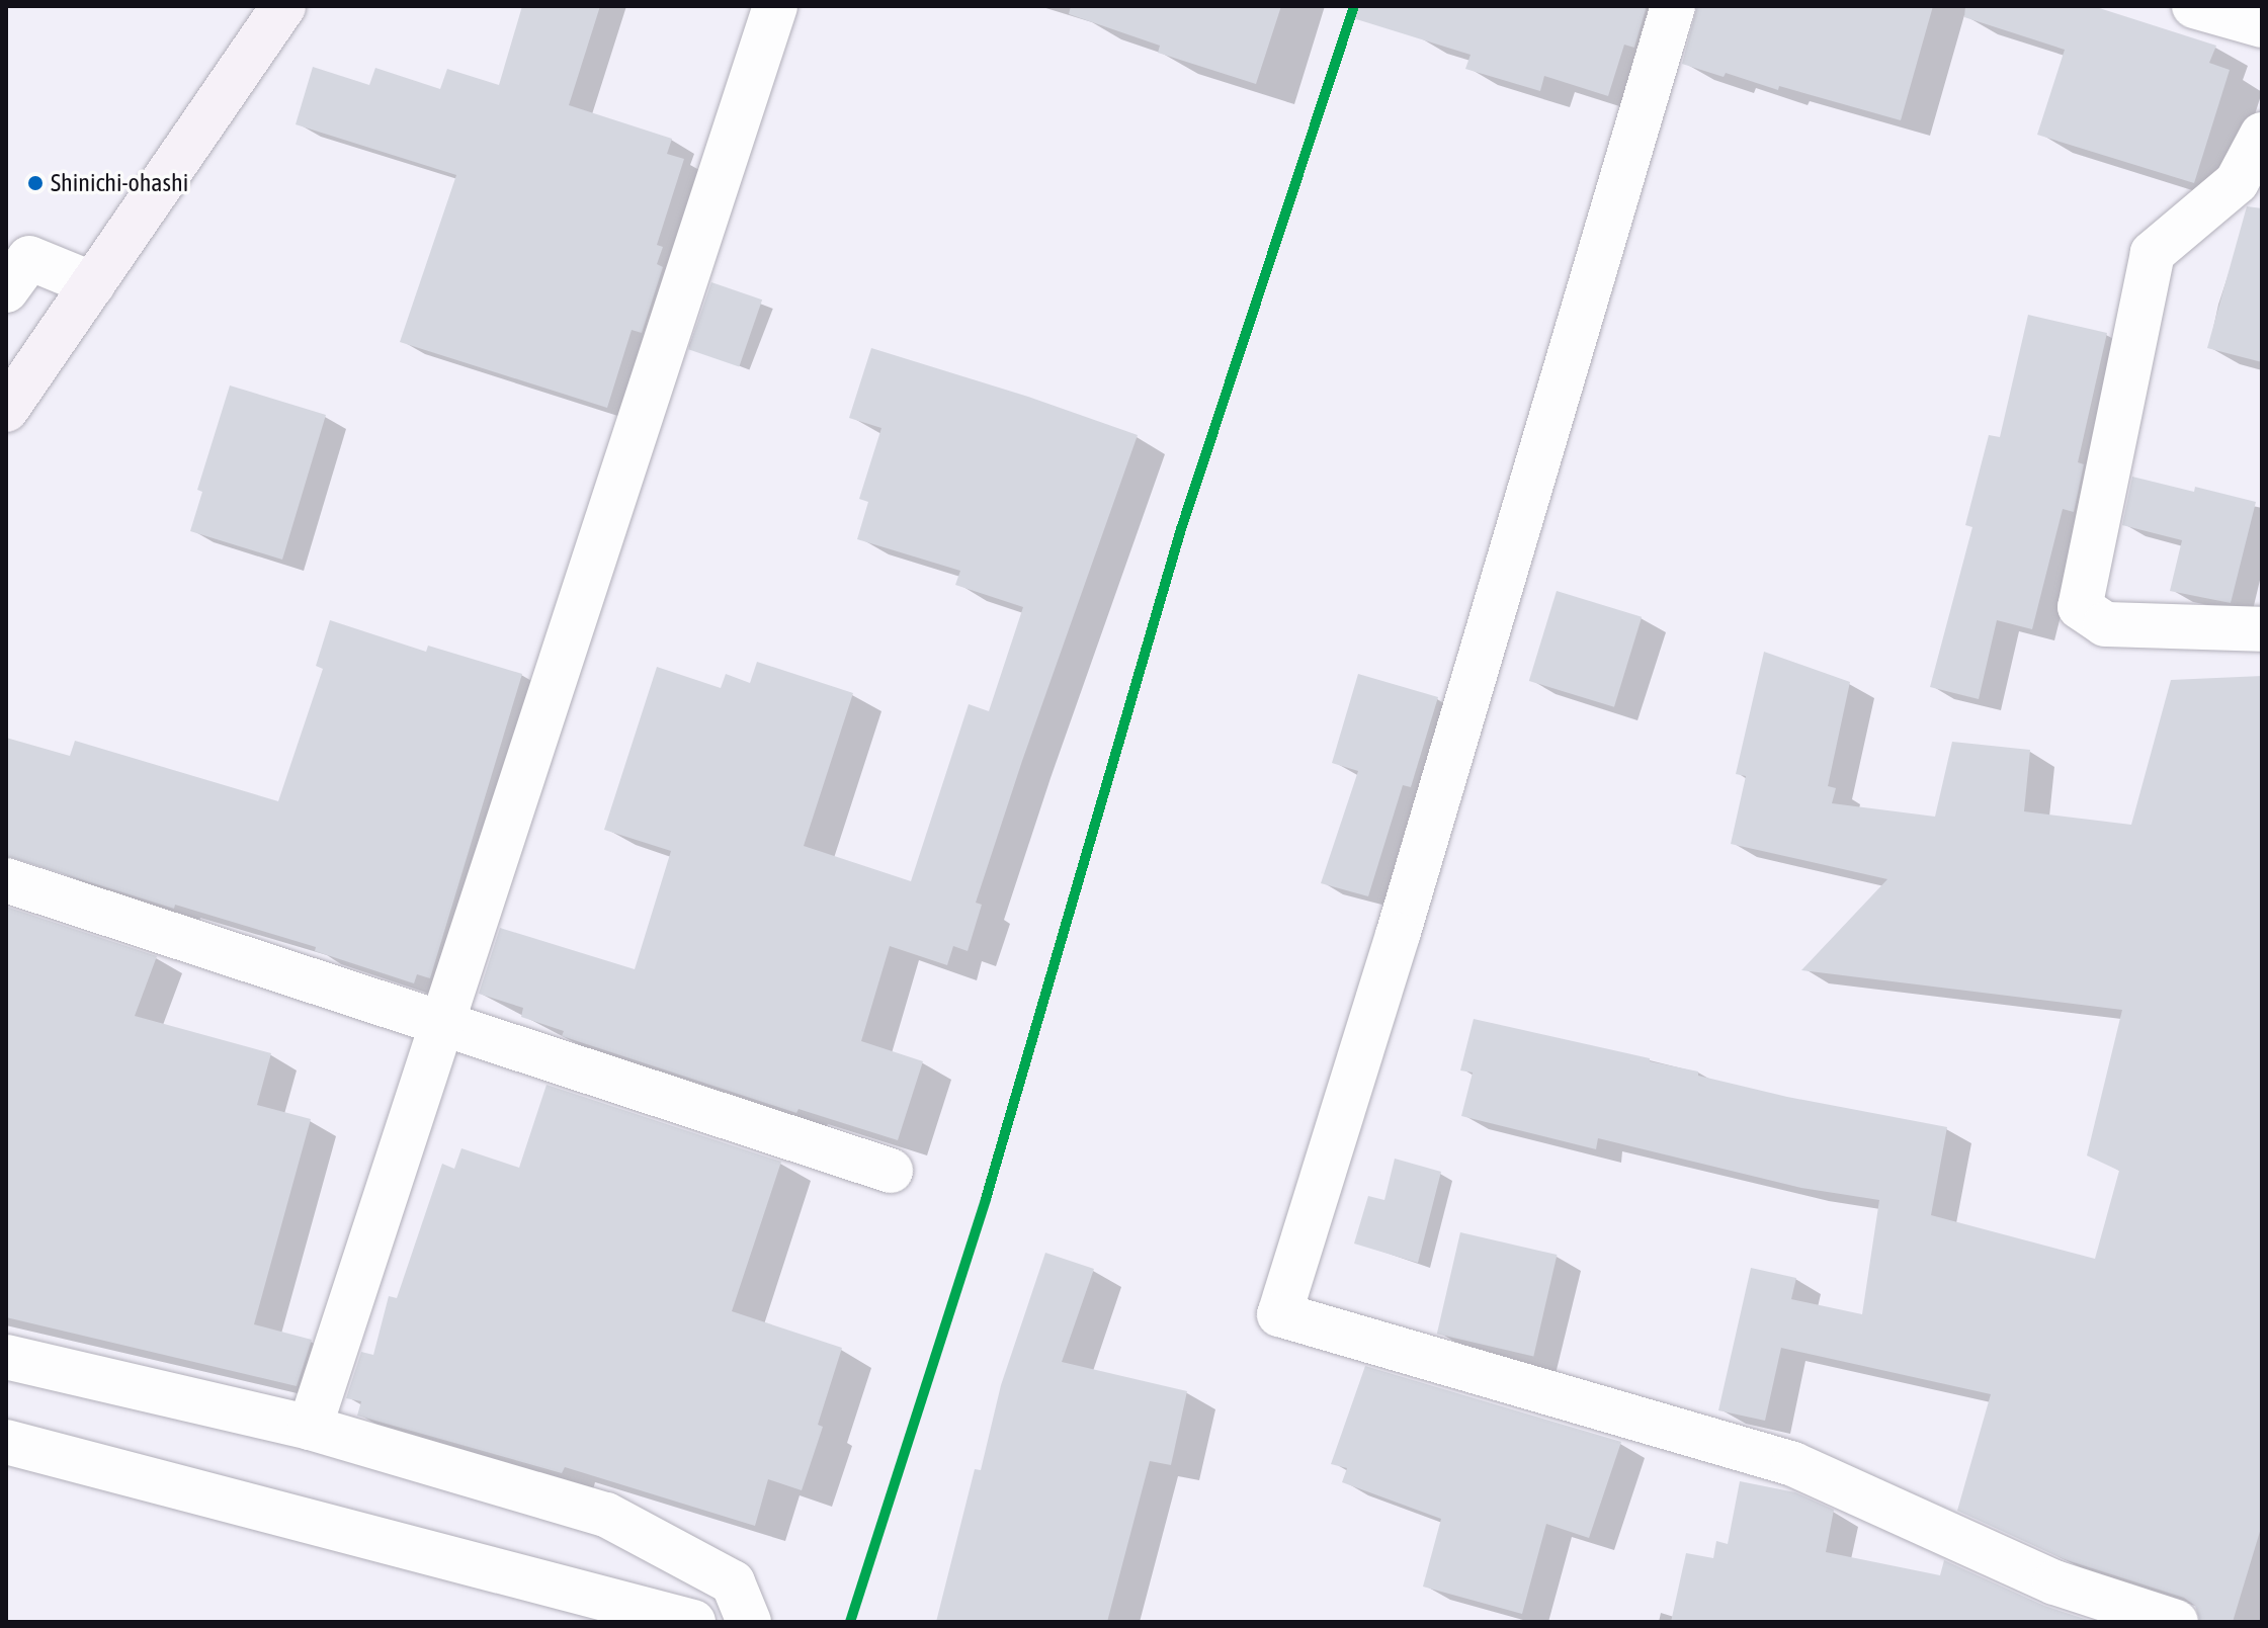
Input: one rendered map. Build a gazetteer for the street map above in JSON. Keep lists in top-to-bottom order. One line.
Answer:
{"places":["Shinichi-ohashi"]}
